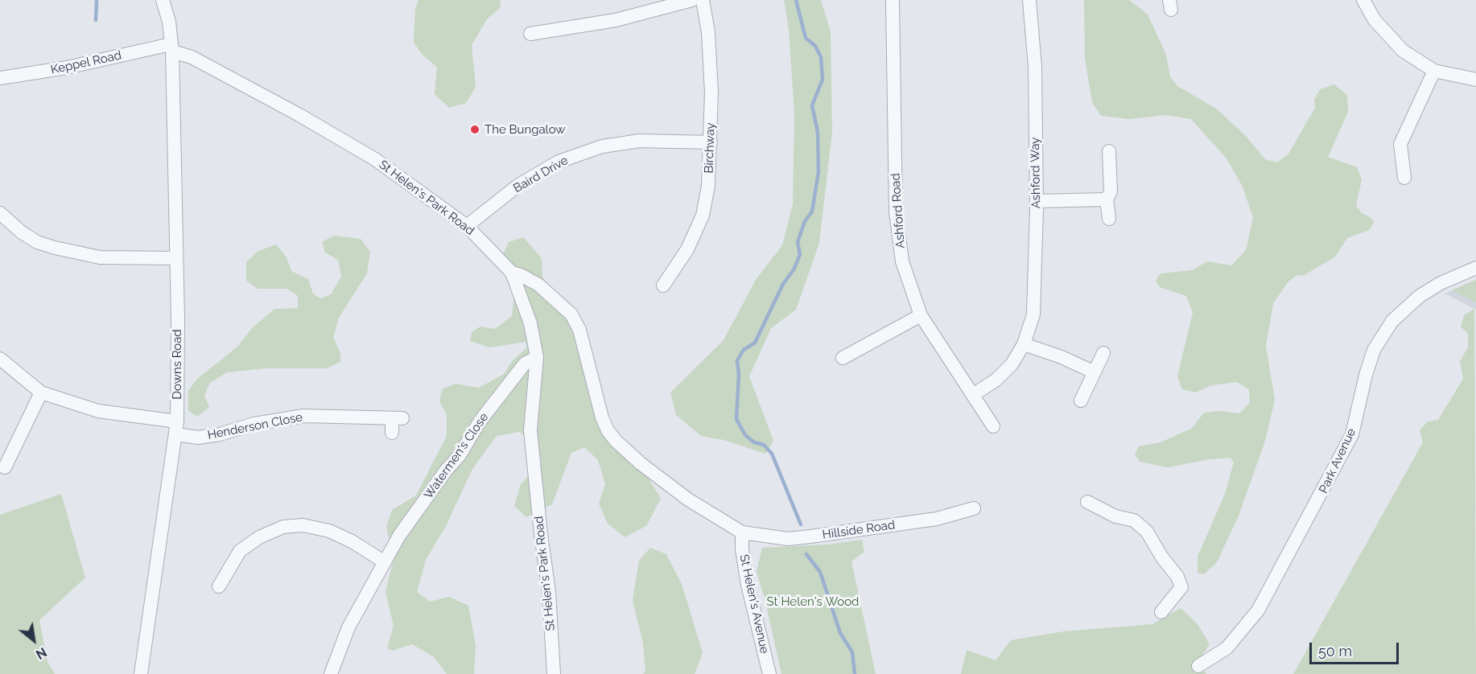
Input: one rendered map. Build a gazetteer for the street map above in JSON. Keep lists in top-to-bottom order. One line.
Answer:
{"streets":{"street":["Keppel Road","Birchway","Ashford Way","Baird Drive","St Helen's Park Road","Ashford Road","Downs Road","Henderson Close","Watermen's Close","Park Avenue","Hillside Road","St Helen's Avenue"]},"crossings":[["Keppel Road","St Helen's Park Road"],["Keppel Road","Downs Road"],["Birchway","Baird Drive"],["Ashford Way","Ashford Road"],["Baird Drive","St Helen's Park Road"],["St Helen's Park Road","Downs Road"],["St Helen's Park Road","Watermen's Close"],["Downs Road","Henderson Close"],["Hillside Road","St Helen's Avenue"]],"parks":["St Helen's Wood"],"places":["The Bungalow"],"scale_bar":"50 m","north":"bottom right"}
